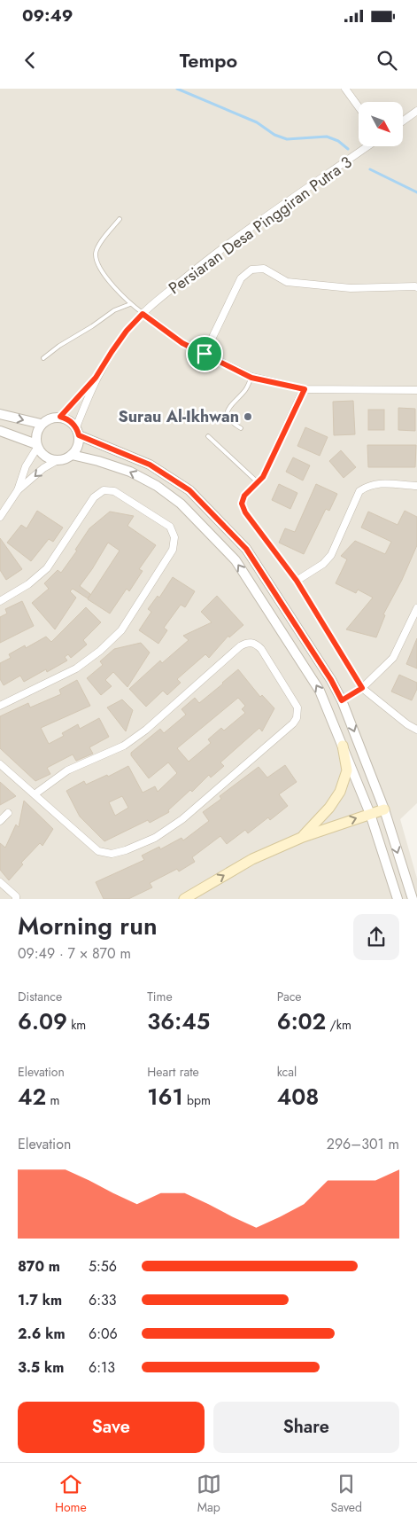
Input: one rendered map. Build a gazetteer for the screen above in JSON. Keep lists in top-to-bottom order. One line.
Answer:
{"streets":{"street":["Persiaran Desa Pinggiran Putra 3"]},"places":["Surau Al-Ikhwan"],"north":"bottom right","page":{"status":"09:49","header":"Tempo","heading":["Morning run","09:49 · 7 × 870 m"],"stats":[["Distance","6.09 km"],["Time","36:45"],["Pace","6:02 /km"],["Elevation","42 m"],["Heart rate","161 bpm"],["kcal","408"]],"chart":["Elevation","296–301 m"],"list":[{"name":"870 m","note":"5:56"},{"name":"1.7 km","note":"6:33"},{"name":"2.6 km","note":"6:06"},{"name":"3.5 km","note":"6:13"}],"buttons":["Save","Share"],"tabs":["Home","Map","Saved"]}}
